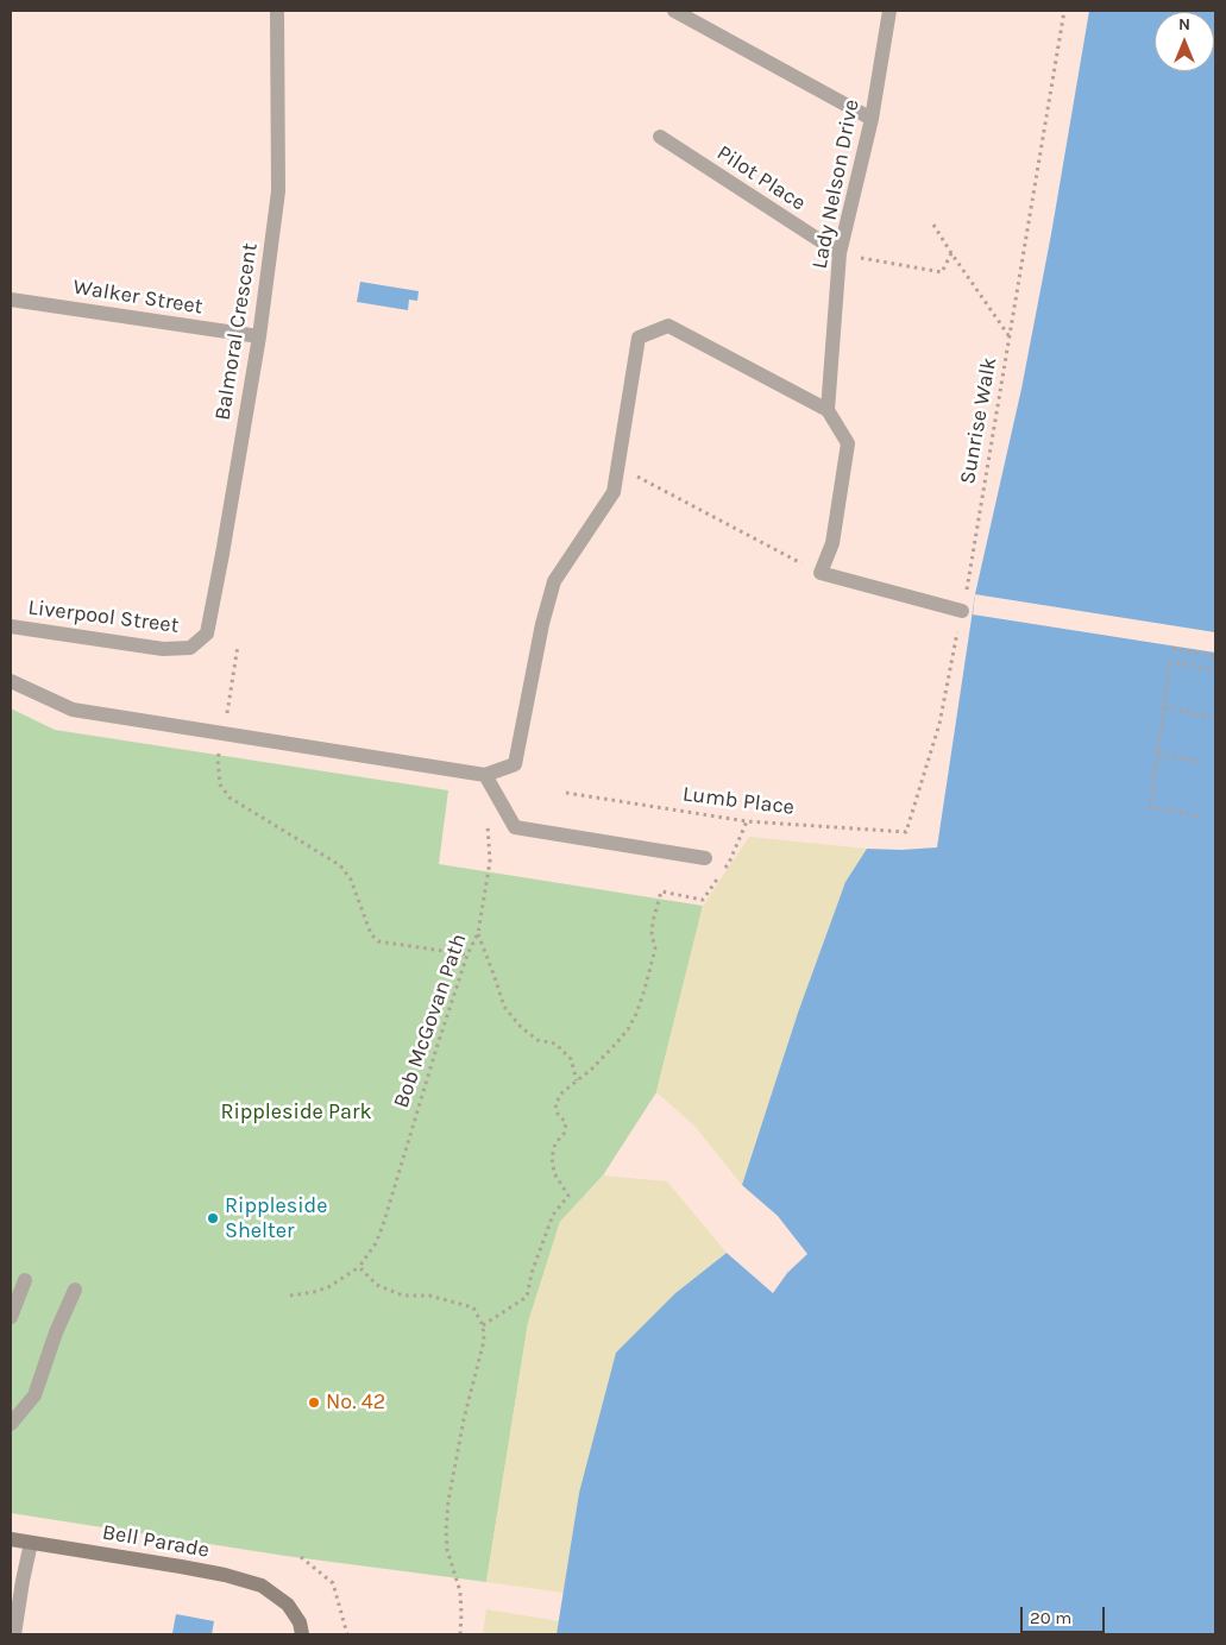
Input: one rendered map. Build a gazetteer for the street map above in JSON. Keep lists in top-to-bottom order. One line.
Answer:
{"streets":{"street":["Pilot Place","Lady Nelson Drive","Walker Street","Balmoral Crescent","Liverpool Street","Bell Parade"],"path":["Sunrise Walk","Lumb Place","Bob McGovan Path"]},"crossings":[["Pilot Place","Lady Nelson Drive"],["Walker Street","Balmoral Crescent"],["Balmoral Crescent","Liverpool Street"],["Sunrise Walk","Lumb Place"]],"parks":["Rippleside Park"],"places":["Rippleside Shelter","No. 42"],"scale_bar":"20 m","north":"top"}
